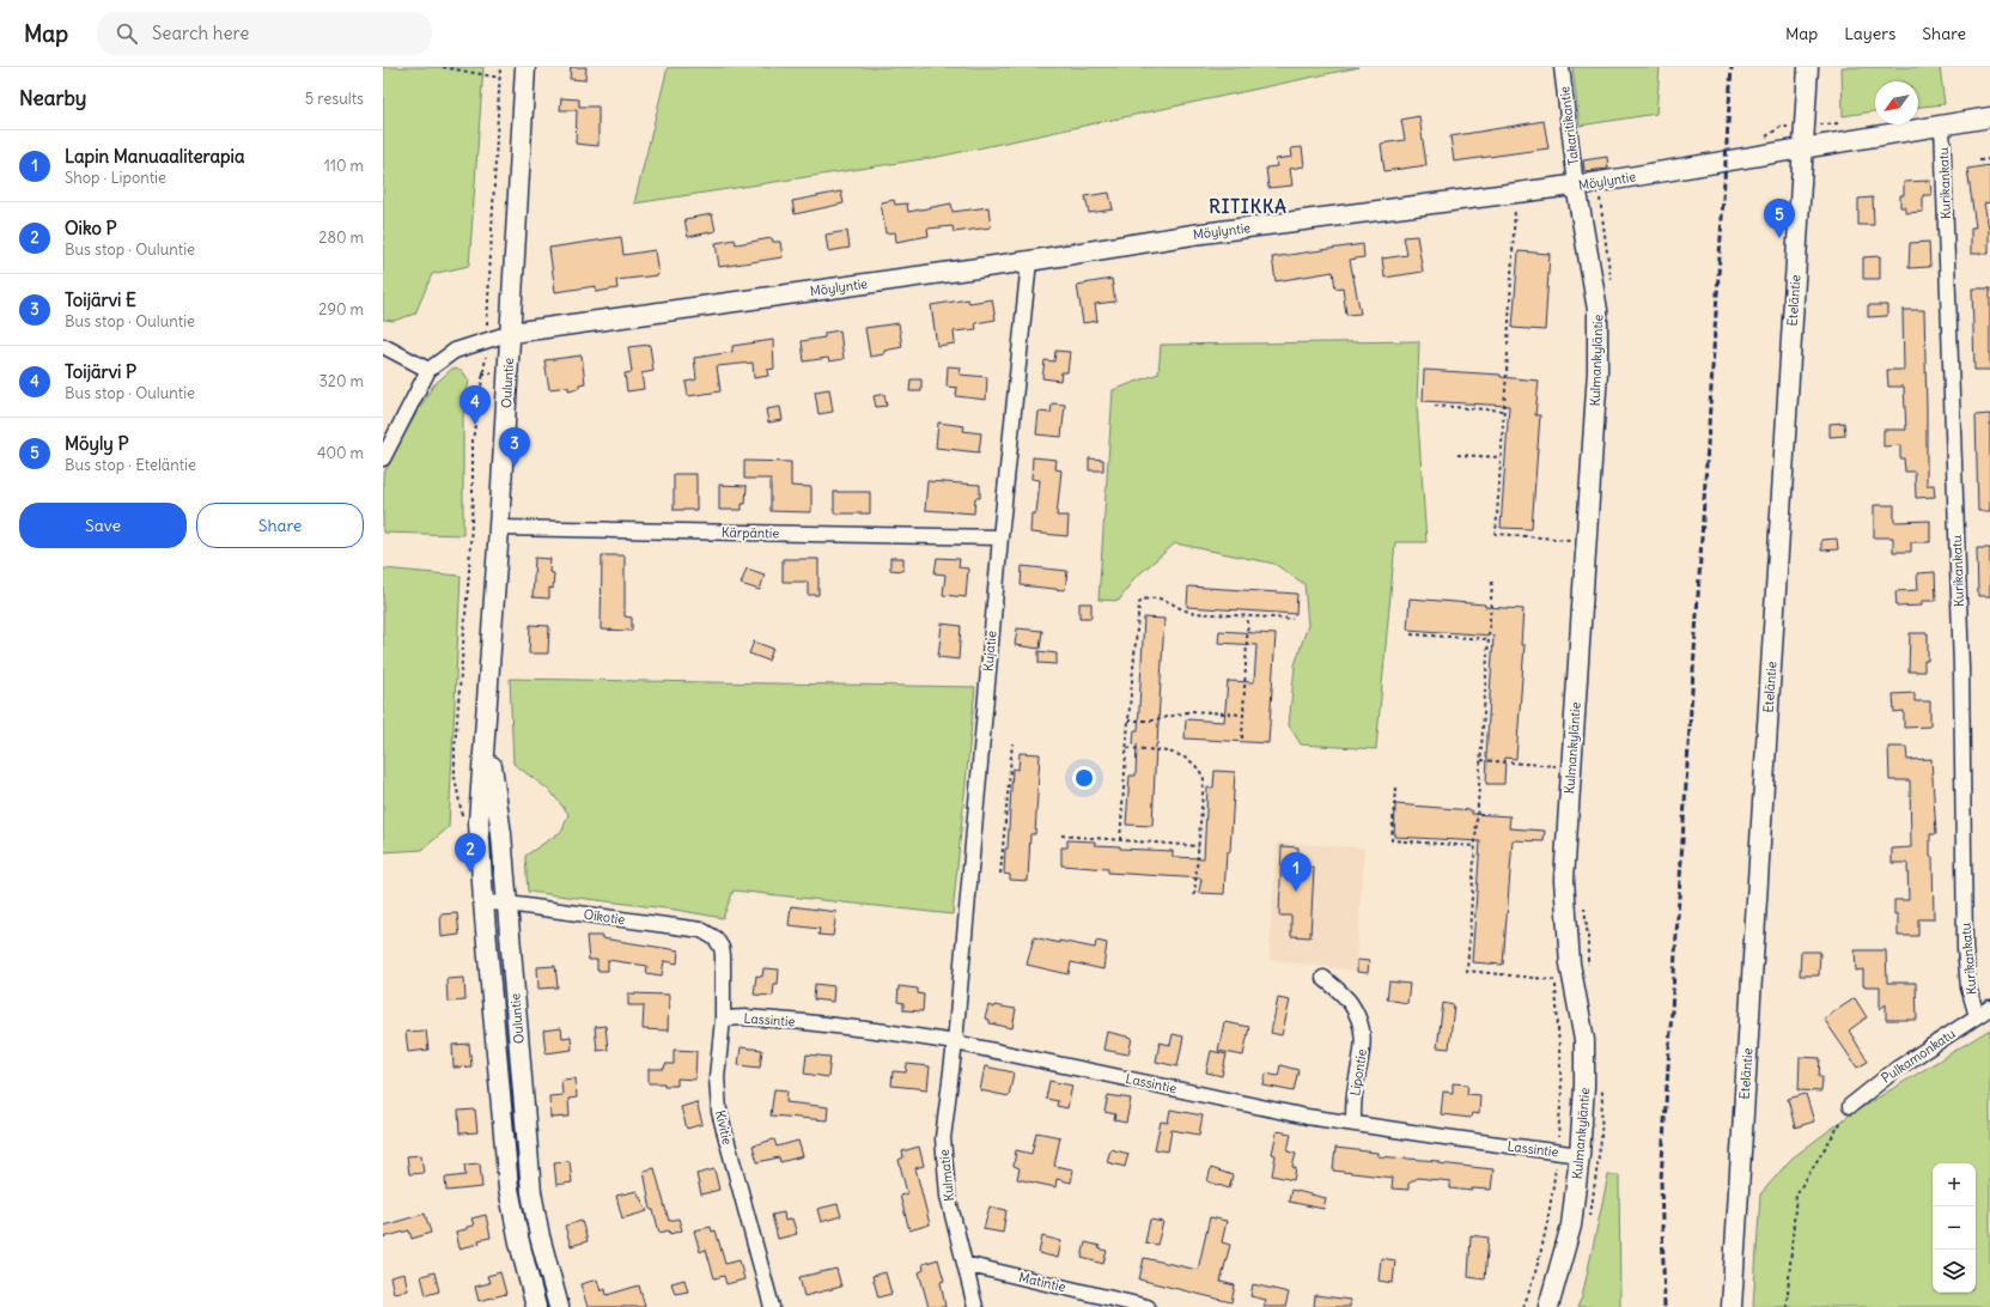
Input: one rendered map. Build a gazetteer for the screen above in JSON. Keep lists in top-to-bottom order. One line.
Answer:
{"streets":{"main road":["Möylyntie","Eteläntie","Kulmankyläntie","Ouluntie"],"street":["Takaritikantie","Kurikankatu","Kärpäntie","Kujatie","Oikotie","Lassintie","Pulkamonkatu","Lipontie","Kivitie","Kulmatie","Matintie"]},"crossings":[["Takaritikantie","Möylyntie"],["Takaritikantie","Kulmankyläntie"],["Möylyntie","Kurikankatu"],["Möylyntie","Eteläntie"],["Möylyntie","Kulmankyläntie"],["Möylyntie","Ouluntie"],["Möylyntie","Kujatie"],["Kurikankatu","Pulkamonkatu"],["Kulmankyläntie","Lassintie"],["Ouluntie","Kärpäntie"],["Ouluntie","Oikotie"],["Kärpäntie","Kujatie"],["Kujatie","Lassintie"],["Kujatie","Kulmatie"],["Oikotie","Kivitie"],["Lassintie","Lipontie"],["Lassintie","Kivitie"],["Lassintie","Kulmatie"],["Kulmatie","Matintie"]],"districts":["RITIKKA"],"north":"bottom left","page":{"header":"Map","search":"Search here","nav":["Map","Layers","Share"],"heading":["Nearby","5 results"],"list":[{"mark":"1","name":"Lapin Manuaaliterapia","note":"Shop · Lipontie","value":"110 m"},{"mark":"2","name":"Oiko P","note":"Bus stop · Ouluntie","value":"280 m"},{"mark":"3","name":"Toijärvi E","note":"Bus stop · Ouluntie","value":"290 m"},{"mark":"4","name":"Toijärvi P","note":"Bus stop · Ouluntie","value":"320 m"},{"mark":"5","name":"Möyly P","note":"Bus stop · Eteläntie","value":"400 m"}],"pins":["5","4","3","2","1"],"buttons":["Save","Share"],"map_buttons":["+","−"]}}
